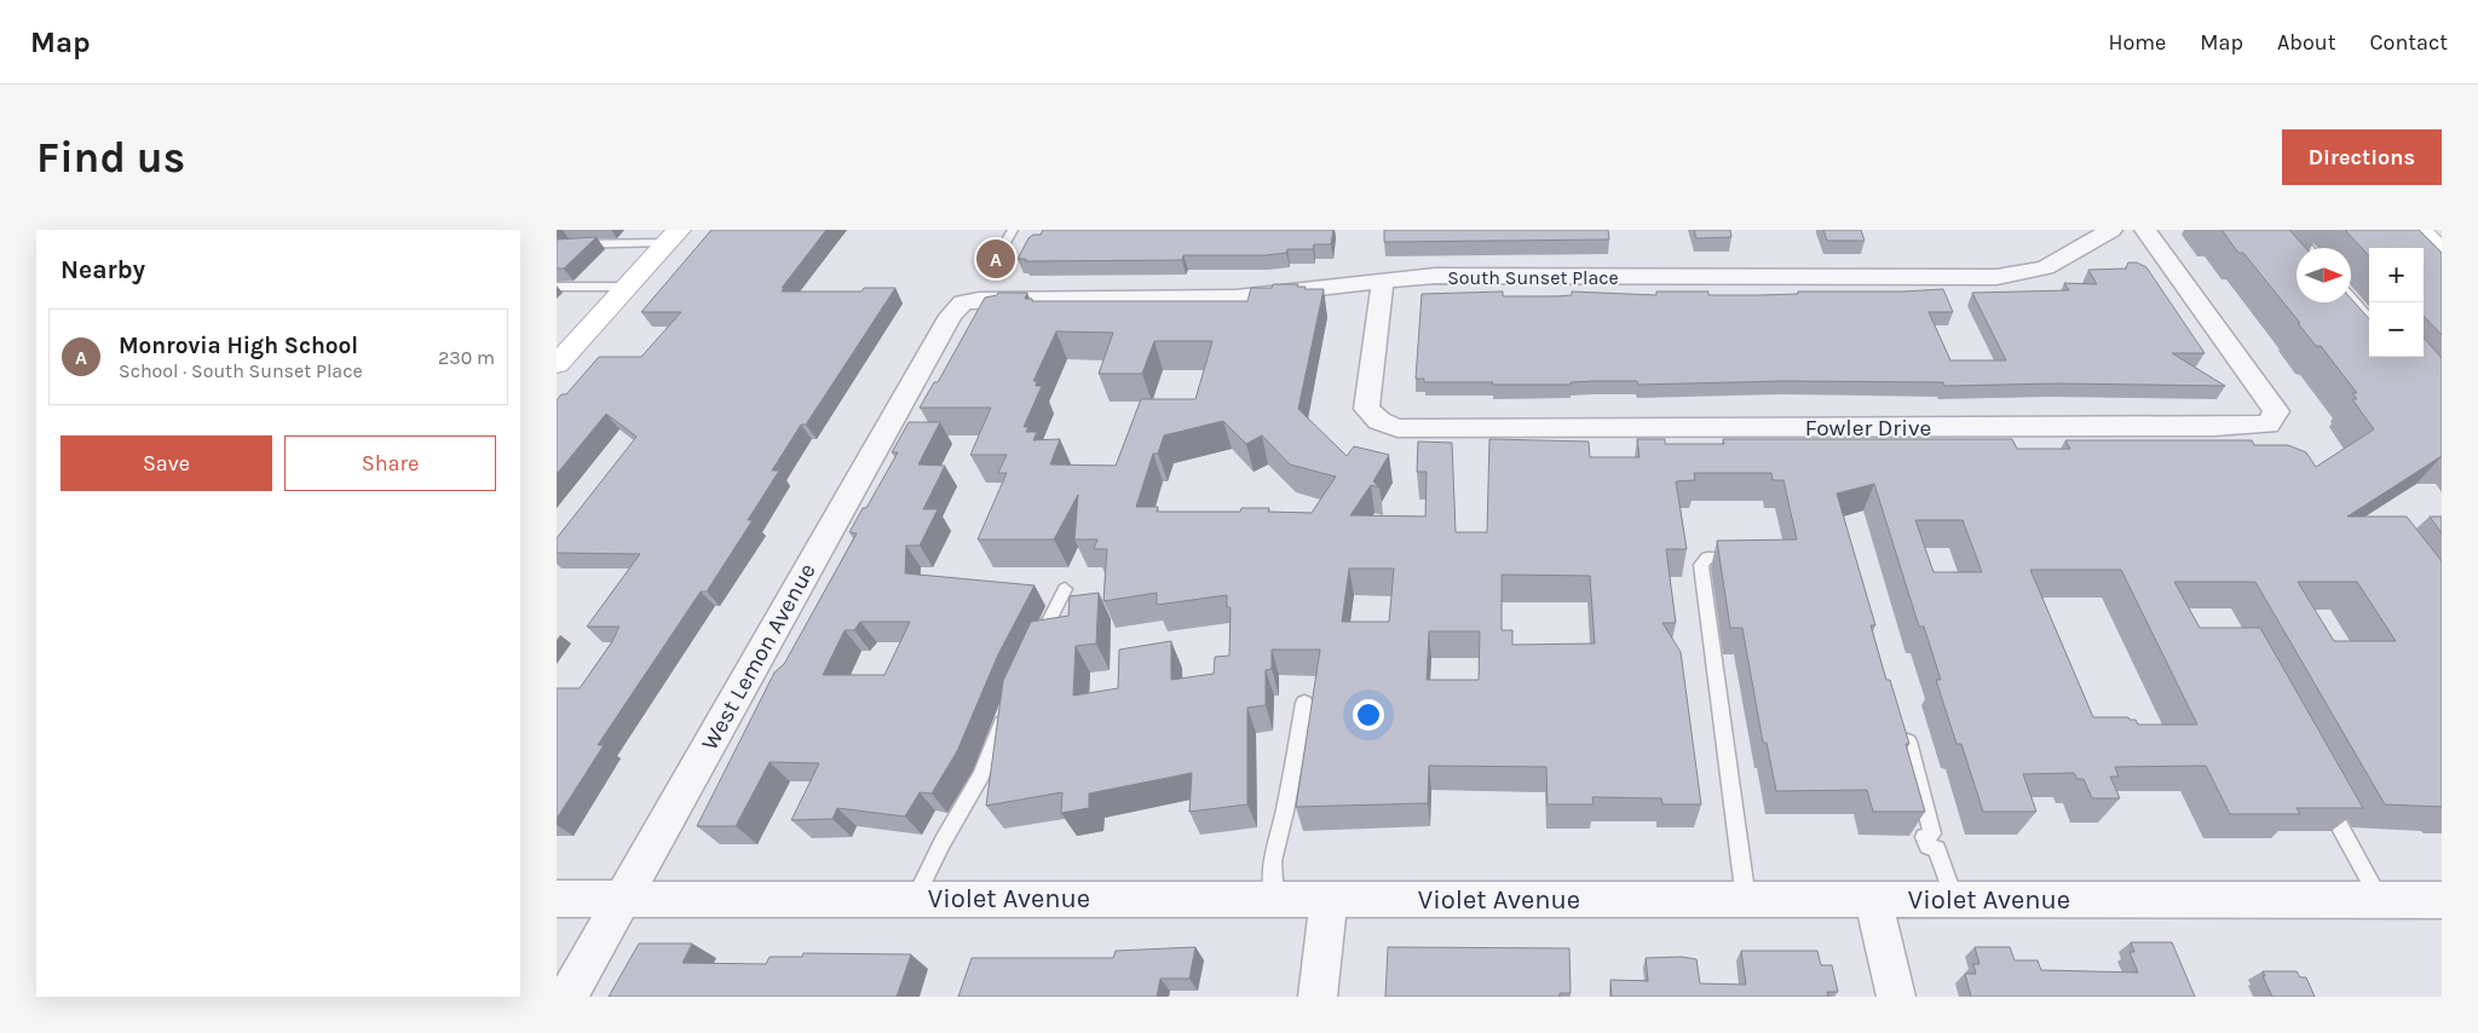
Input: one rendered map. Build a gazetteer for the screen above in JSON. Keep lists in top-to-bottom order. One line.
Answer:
{"streets":{"street":["South Sunset Place","Fowler Drive","West Lemon Avenue","Violet Avenue"]},"crossings":[["South Sunset Place","Fowler Drive"],["South Sunset Place","West Lemon Avenue"],["West Lemon Avenue","Violet Avenue"]],"north":"right","page":{"header":"Map","nav":["Home","Map","About","Contact"],"buttons":["Directions",["Save","Share"]],"title":"Find us","heading":"Nearby","pins":"A","map_buttons":["+","−"],"list":[{"mark":"A","name":"Monrovia High School","note":"School · South Sunset Place","value":"230 m"}]}}
